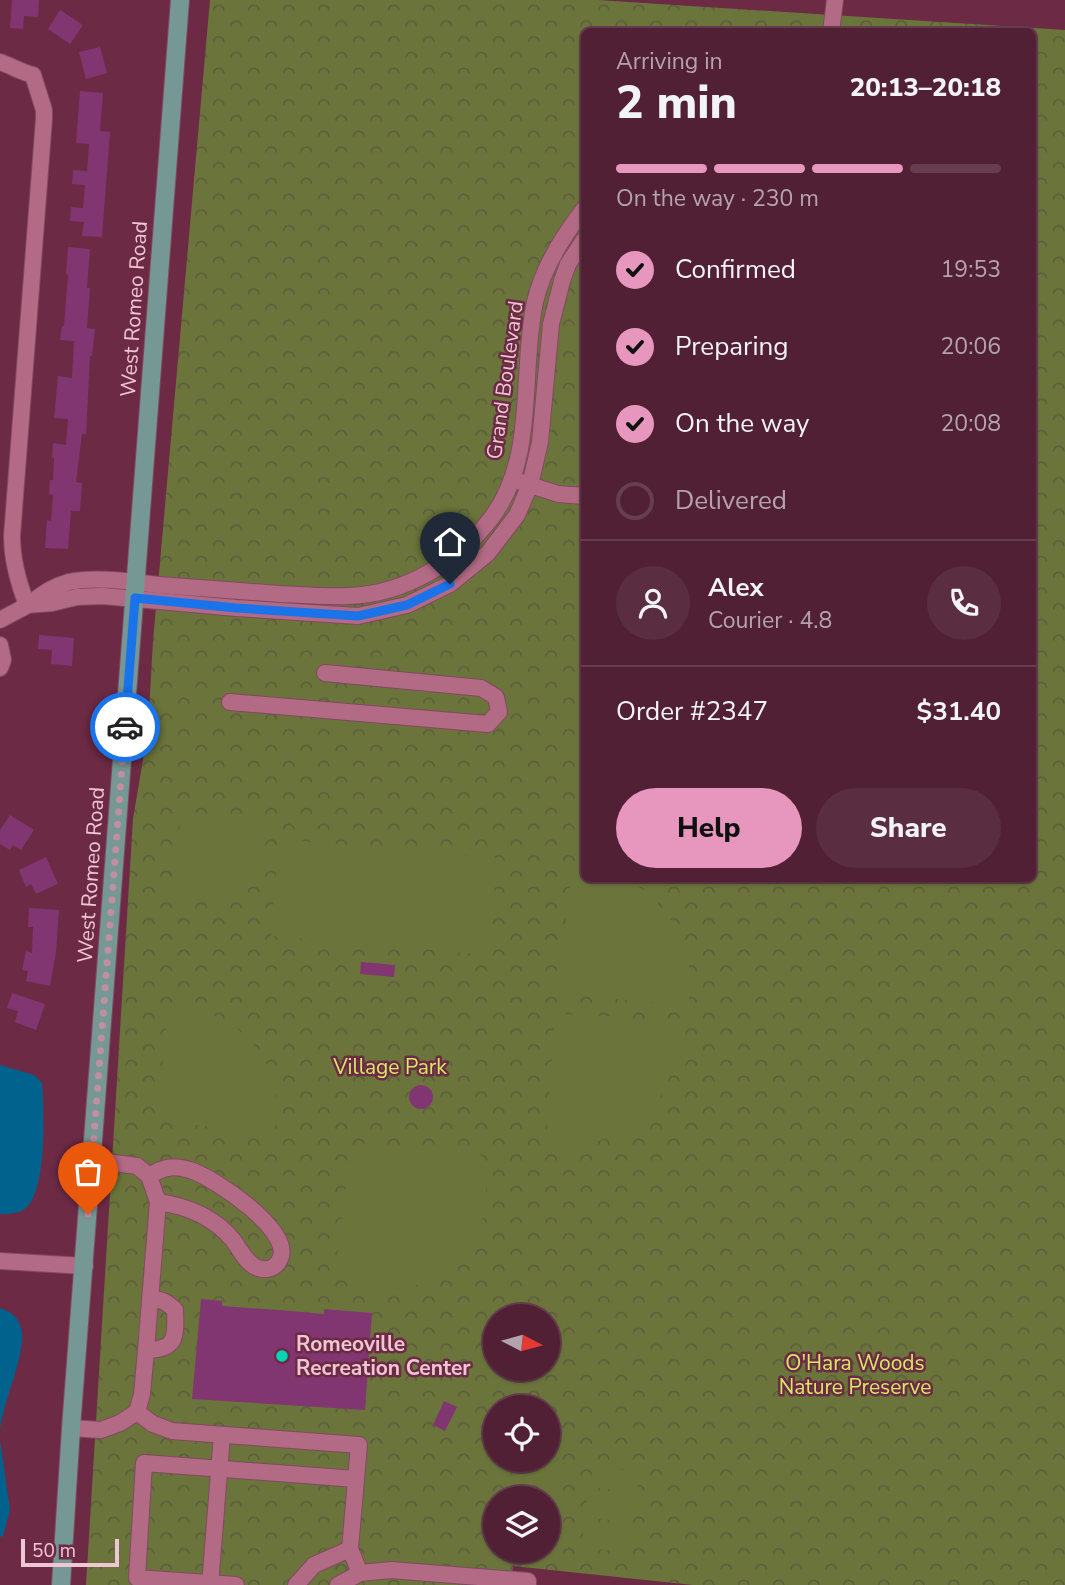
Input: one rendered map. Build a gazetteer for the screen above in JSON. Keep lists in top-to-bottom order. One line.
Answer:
{"streets":{"main road":["West Romeo Road"],"street":["Grand Boulevard"]},"crossings":[["West Romeo Road","Grand Boulevard"]],"parks":["Village Park","O'Hara Woods Nature Preserve"],"places":["Romeoville Recreation Center"],"scale_bar":"50 m","north":"right","page":{"heading":["2 min","Arriving in","20:13–20:18"],"panel":["Alex","Courier · 4.8","Order #2347","$31.40"],"bar":"On the way · 230 m","list":[["Confirmed","19:53"],["Preparing","20:06"],["On the way","20:08"],"Delivered"],"buttons":["Help","Share"],"scale":"50 m"}}
